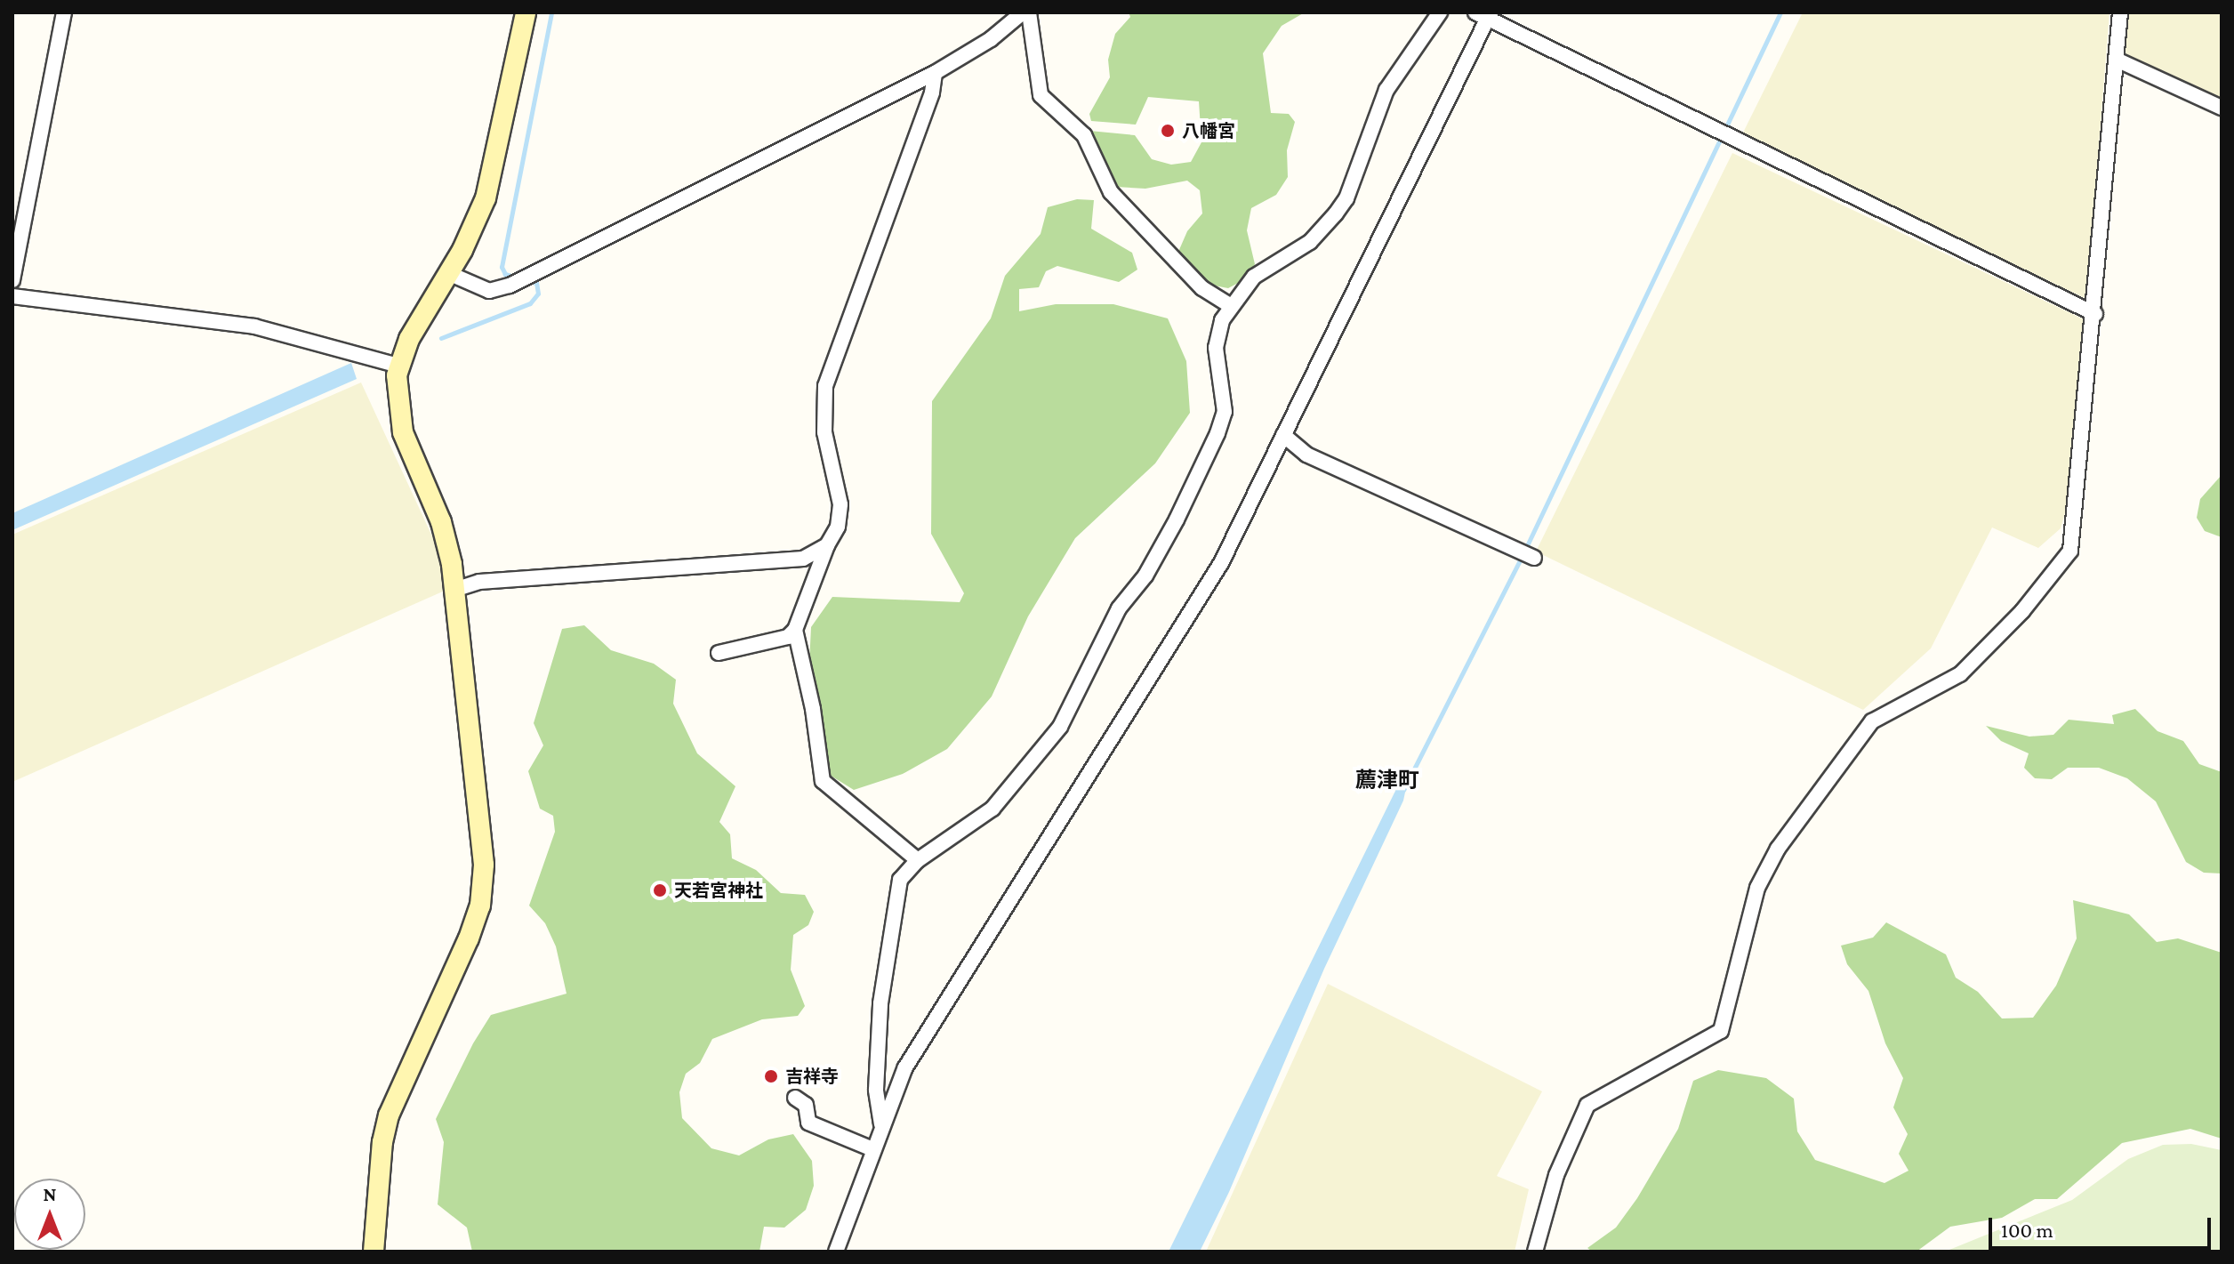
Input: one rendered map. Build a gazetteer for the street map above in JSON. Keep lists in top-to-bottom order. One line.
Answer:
{"districts":["薦津町"],"places":["八幡宮","天若宮神社","吉祥寺"],"scale_bar":"100 m","north":"top"}
